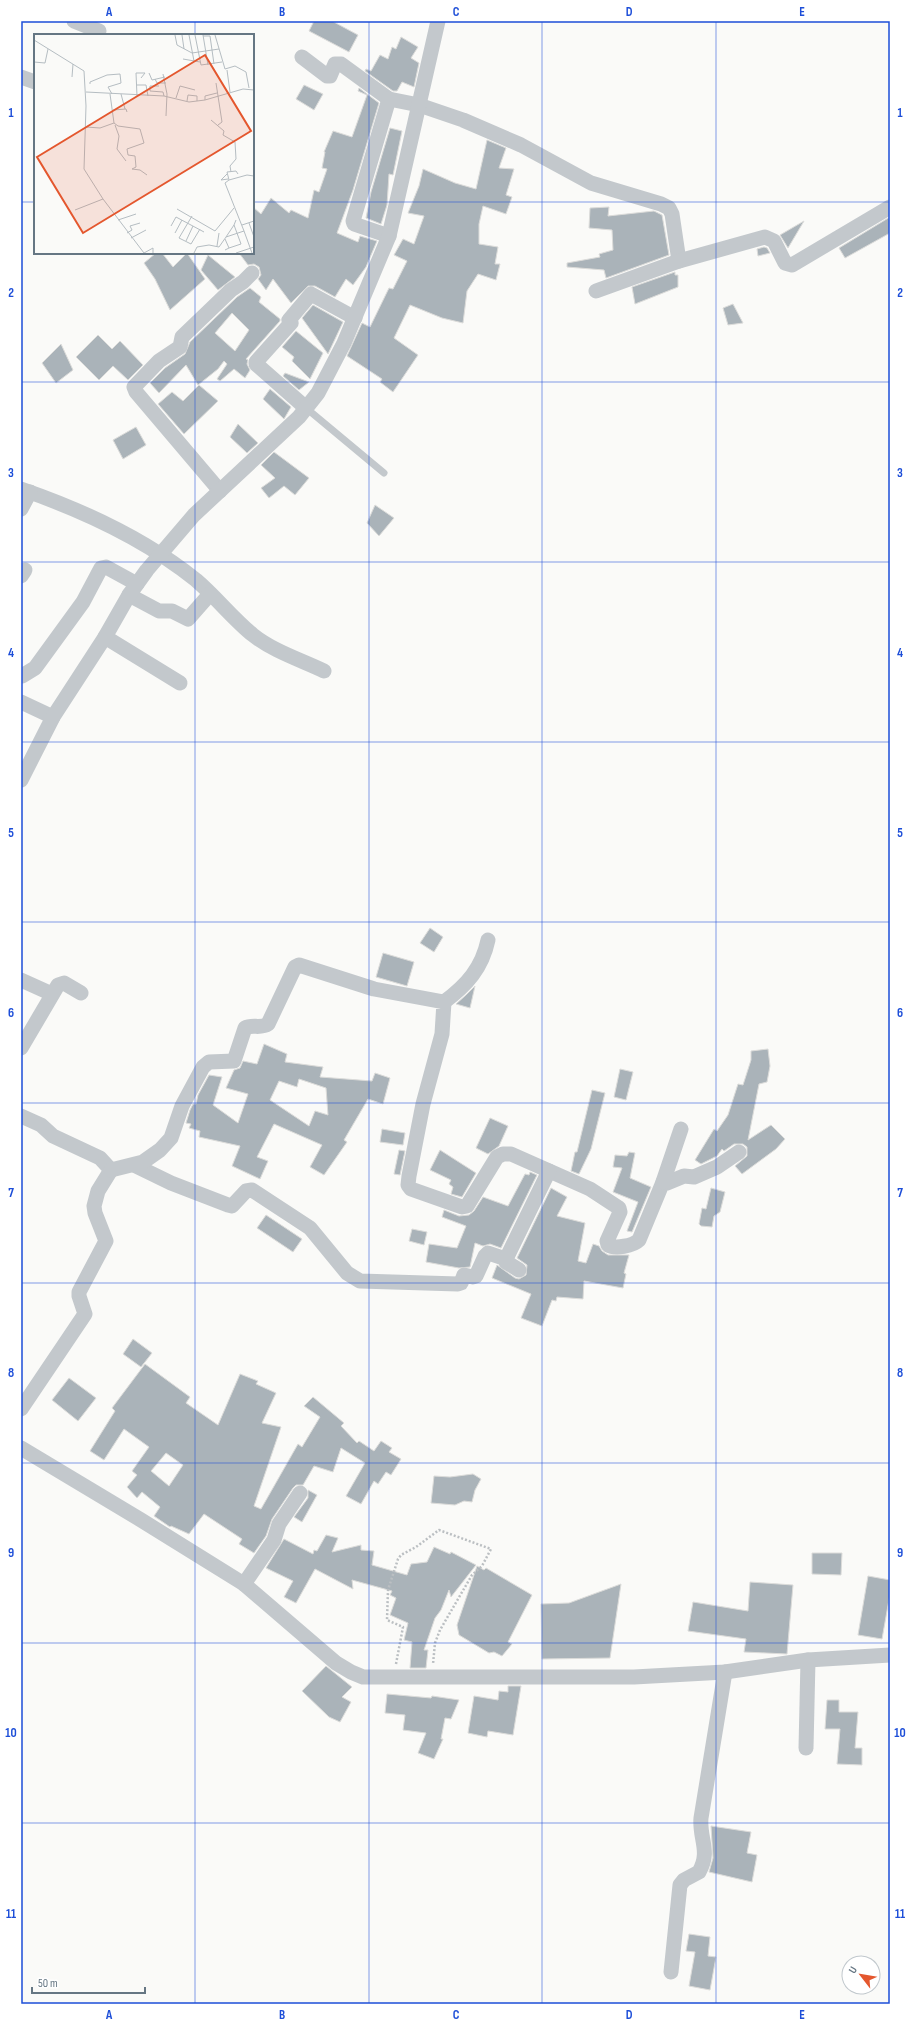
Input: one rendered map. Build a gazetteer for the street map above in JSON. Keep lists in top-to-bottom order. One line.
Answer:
{"scale_bar":"50 m","north":"top left","grid":{"columns":["A","B","C","D","E"],"rows":["1","2","3","4","5","6","7","8","9","10","11"]}}
